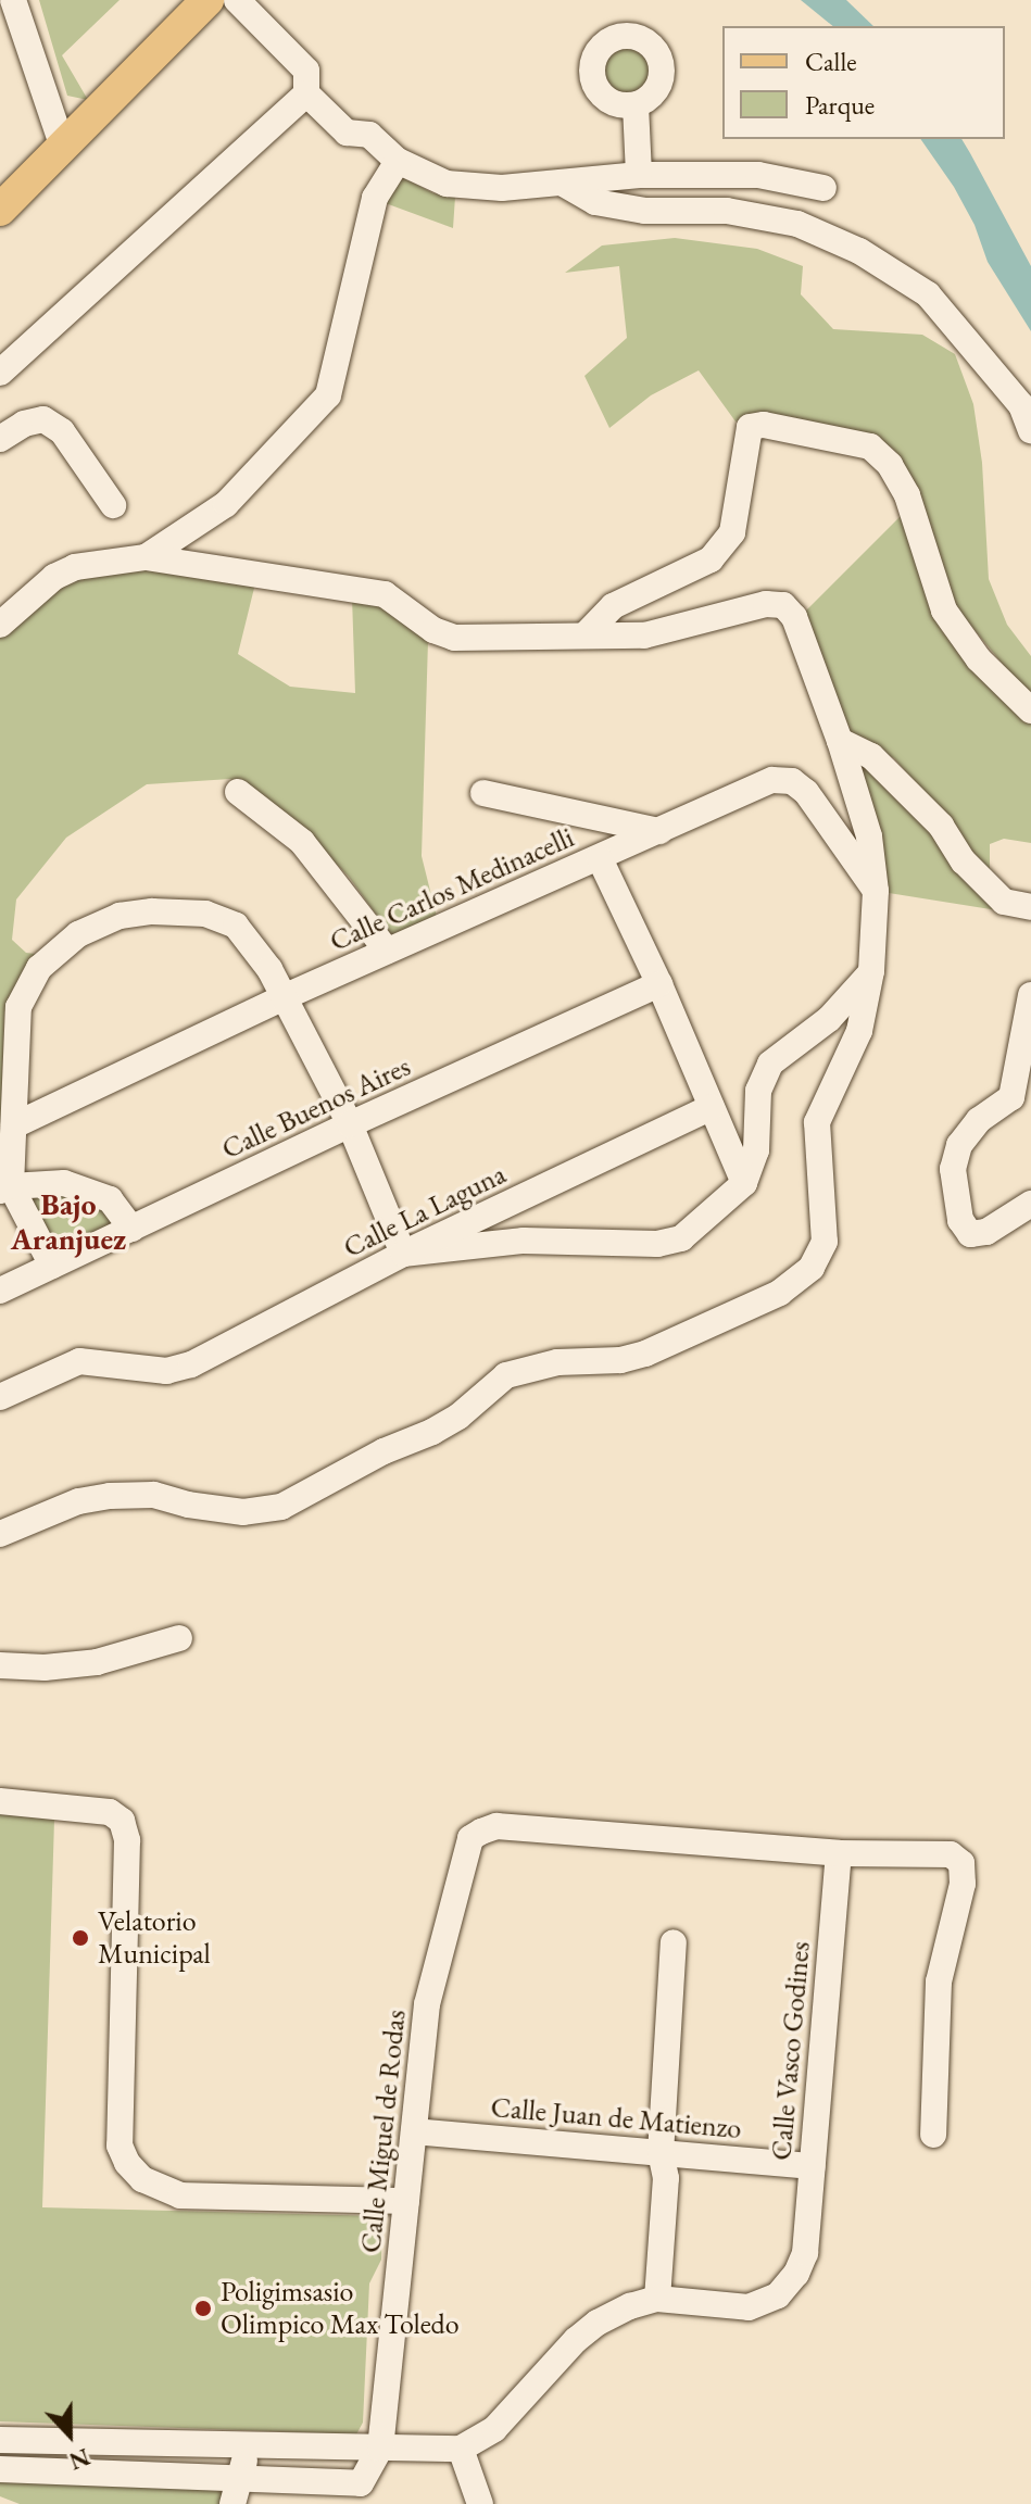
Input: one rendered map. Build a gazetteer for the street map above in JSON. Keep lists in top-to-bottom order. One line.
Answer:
{"streets":{"street":["Calle Carlos Medinacelli","Calle Buenos Aires","Calle La Laguna","Calle Vasco Godines","Calle Juan de Matienzo","Calle Miguel de Rodas"]},"crossings":[["Calle Vasco Godines","Calle Juan de Matienzo"],["Calle Vasco Godines","Calle Miguel de Rodas"],["Calle Juan de Matienzo","Calle Miguel de Rodas"]],"districts":["Bajo Aranjuez"],"places":["Velatorio Municipal","Poligimsasio Olimpico Max Toledo"],"legend":["Calle","Parque"],"north":"bottom"}
